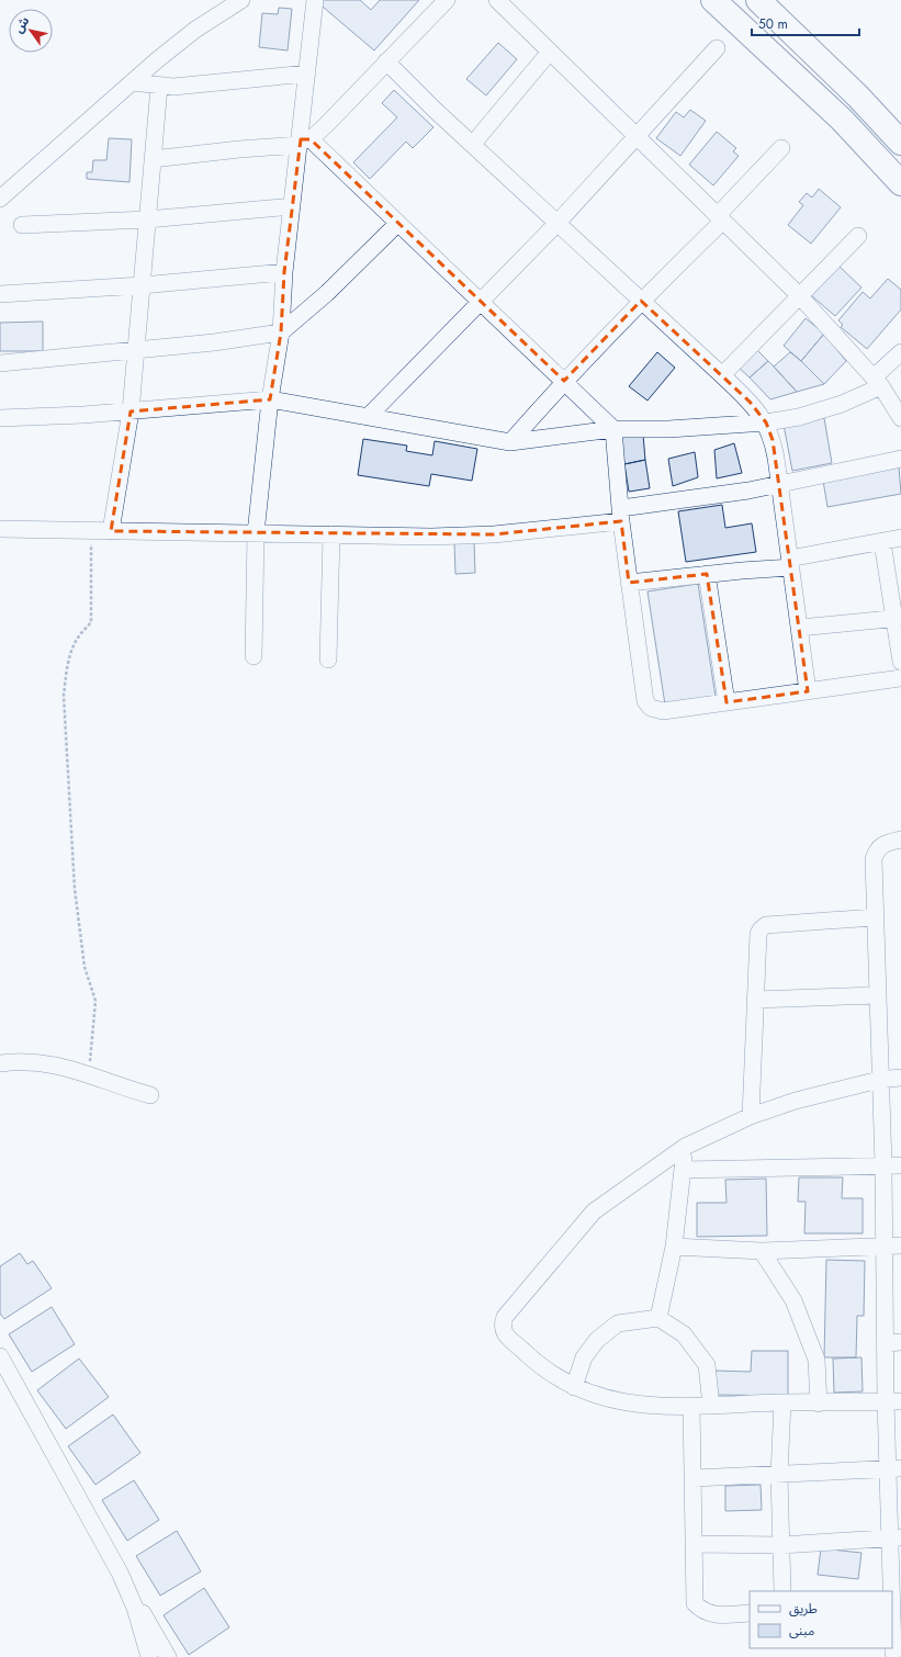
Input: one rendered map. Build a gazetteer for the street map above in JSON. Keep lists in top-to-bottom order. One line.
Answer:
{"legend":["طريق","مبنى"],"scale_bar":"50 m","north":"top left"}
